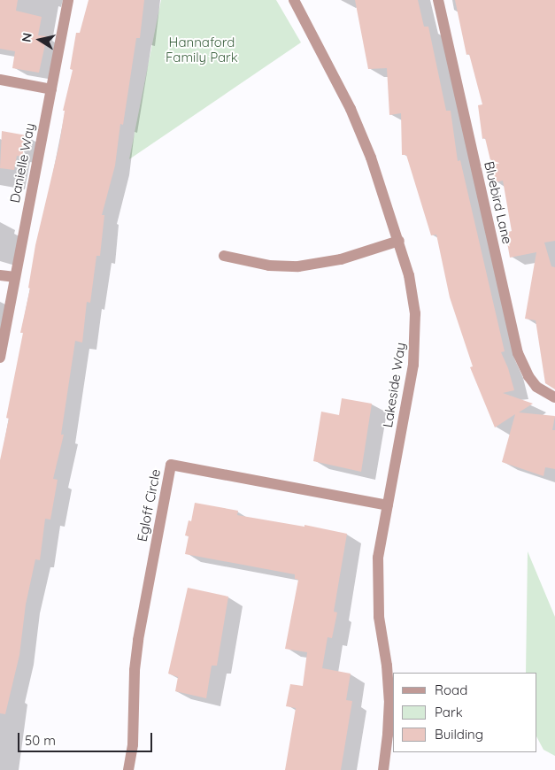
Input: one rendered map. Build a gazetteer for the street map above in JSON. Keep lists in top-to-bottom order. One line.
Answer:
{"streets":{"street":["Danielle Way","Bluebird Lane","Lakeside Way","Egloff Circle"]},"crossings":[["Lakeside Way","Egloff Circle"]],"parks":["Hannaford Family Park"],"legend":["Road","Park","Building"],"scale_bar":"50 m","north":"left"}
